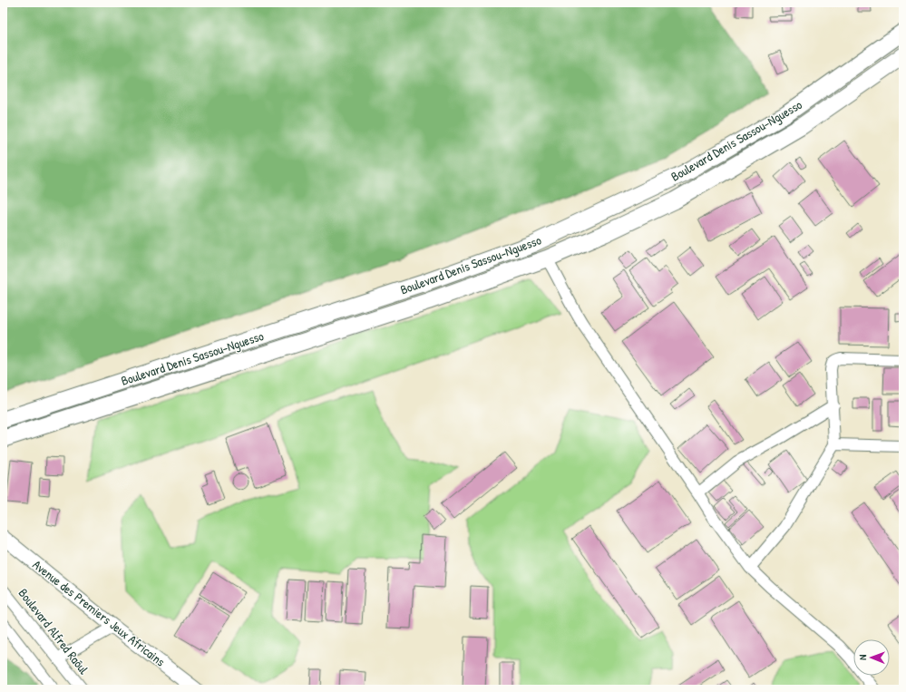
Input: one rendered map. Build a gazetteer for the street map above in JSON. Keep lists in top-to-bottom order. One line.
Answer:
{"streets":{"main road":["Boulevard Denis Sassou-Nguesso"],"street":["Avenue des Premiers Jeux Africains","Boulevard Alfred Raôul"]},"north":"left"}
